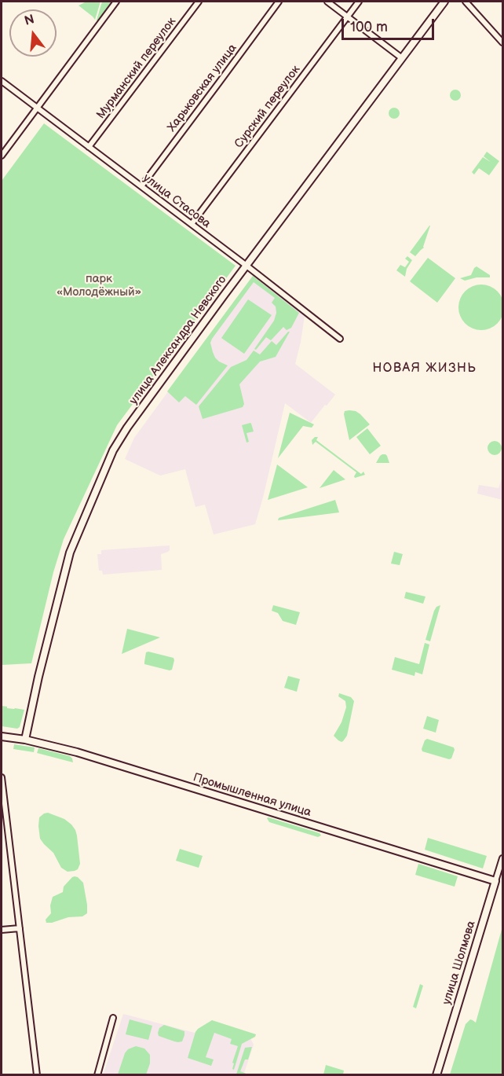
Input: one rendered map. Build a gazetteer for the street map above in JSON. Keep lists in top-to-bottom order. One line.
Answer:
{"streets":{"street":["Мурманский переулок","Харьковская улица","Сурский переулок","улица Стасова","улица Александра Невского","Промышленная улица","улица Шолмова"]},"crossings":[["Мурманский переулок","улица Стасова"],["Харьковская улица","улица Стасова"],["Сурский переулок","улица Стасова"],["улица Стасова","улица Александра Невского"],["улица Александра Невского","Промышленная улица"],["Промышленная улица","улица Шолмова"]],"districts":["НОВАЯ ЖИЗНЬ"],"parks":["парк «Молодёжный»"],"scale_bar":"100 m","north":"top"}
